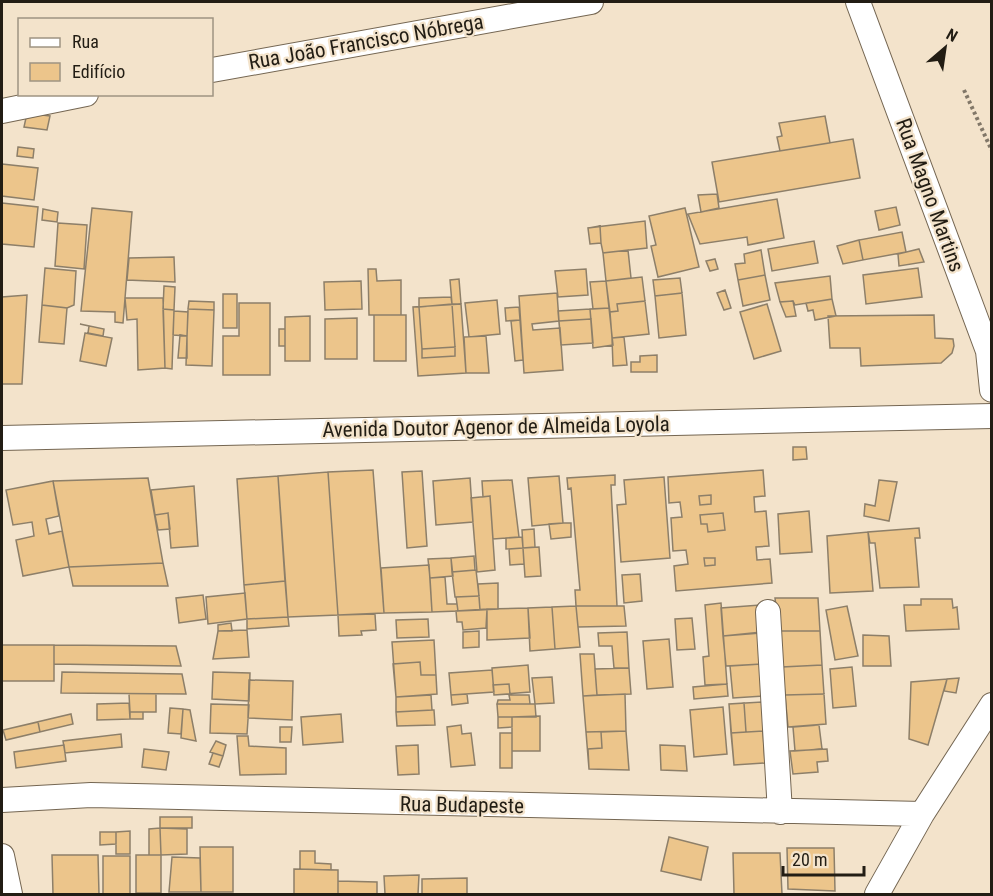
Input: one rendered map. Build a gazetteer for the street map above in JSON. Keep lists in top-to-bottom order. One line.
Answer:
{"streets":{"street":["Rua João Francisco Nóbrega","Rua Magno Martins","Avenida Doutor Agenor de Almeida Loyola","Rua Budapeste"]},"legend":["Rua","Edifício"],"scale_bar":"20 m","north":"top right"}
